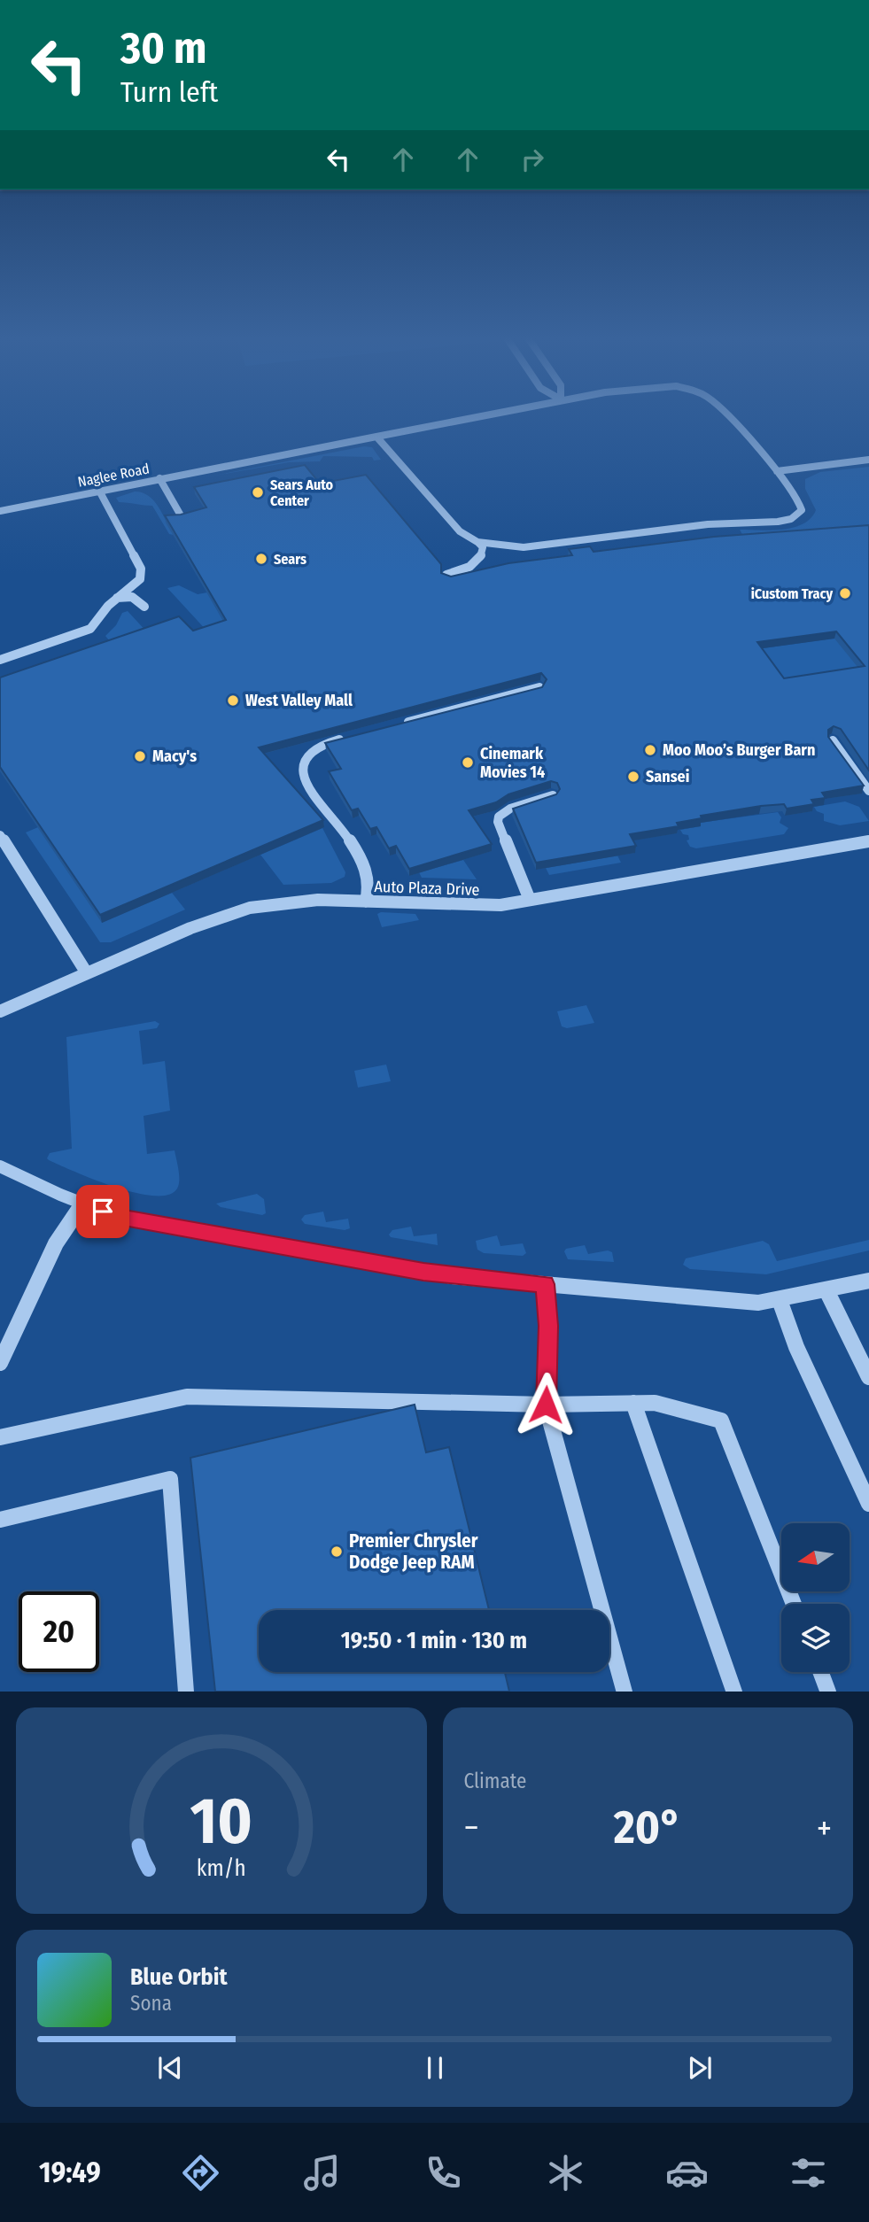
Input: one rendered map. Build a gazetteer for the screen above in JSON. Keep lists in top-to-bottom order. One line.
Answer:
{"streets":{"lane":["Naglee Road","Auto Plaza Drive"]},"places":["Sears Auto Center","Sears","iCustom Tracy","West Valley Mall","Moo Moo’s Burger Barn","Macy's","Cinemark Movies 14","Sansei","Premier Chrysler Dodge Jeep RAM"],"north":"left","page":{"turn":["30 m","Turn left"],"limit":"20","trip":"19:50 · 1 min · 130 m","tile":"Climate","heat":["−","20°","+"],"song":["Blue Orbit","Sona"],"tabs":"19:49","gauge":["10","km/h"]}}
